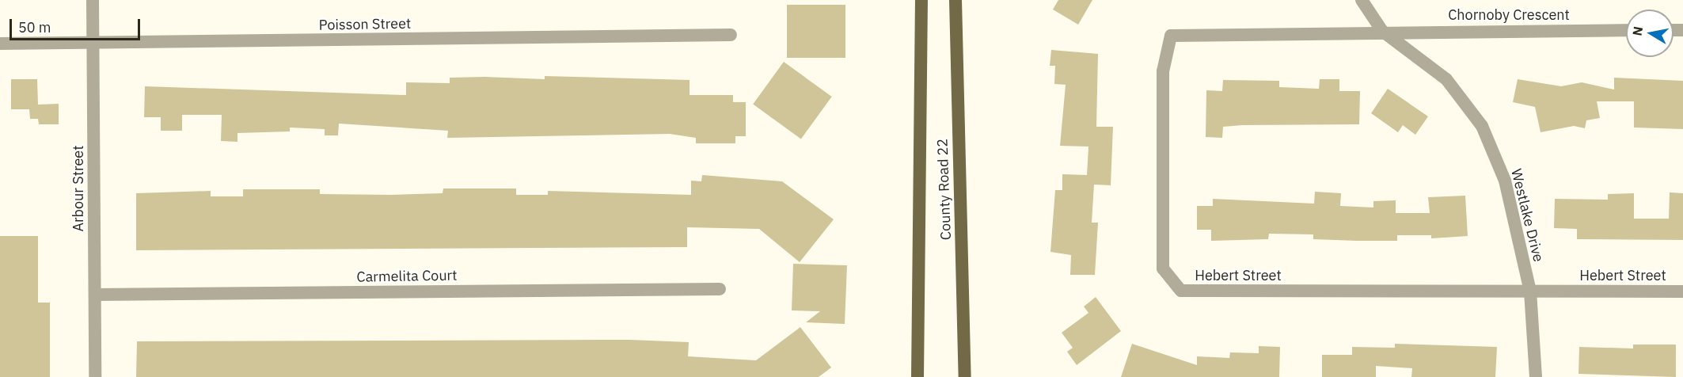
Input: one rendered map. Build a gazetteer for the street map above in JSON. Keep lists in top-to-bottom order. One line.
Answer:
{"streets":{"main road":["County Road 22"],"street":["Chornoby Crescent","Poisson Street","Arbour Street","Westlake Drive","Hebert Street","Carmelita Court"]},"crossings":[["Chornoby Crescent","Westlake Drive"],["Chornoby Crescent","Hebert Street"],["Poisson Street","Arbour Street"],["Arbour Street","Carmelita Court"],["Westlake Drive","Hebert Street"]],"scale_bar":"50 m","north":"left"}
